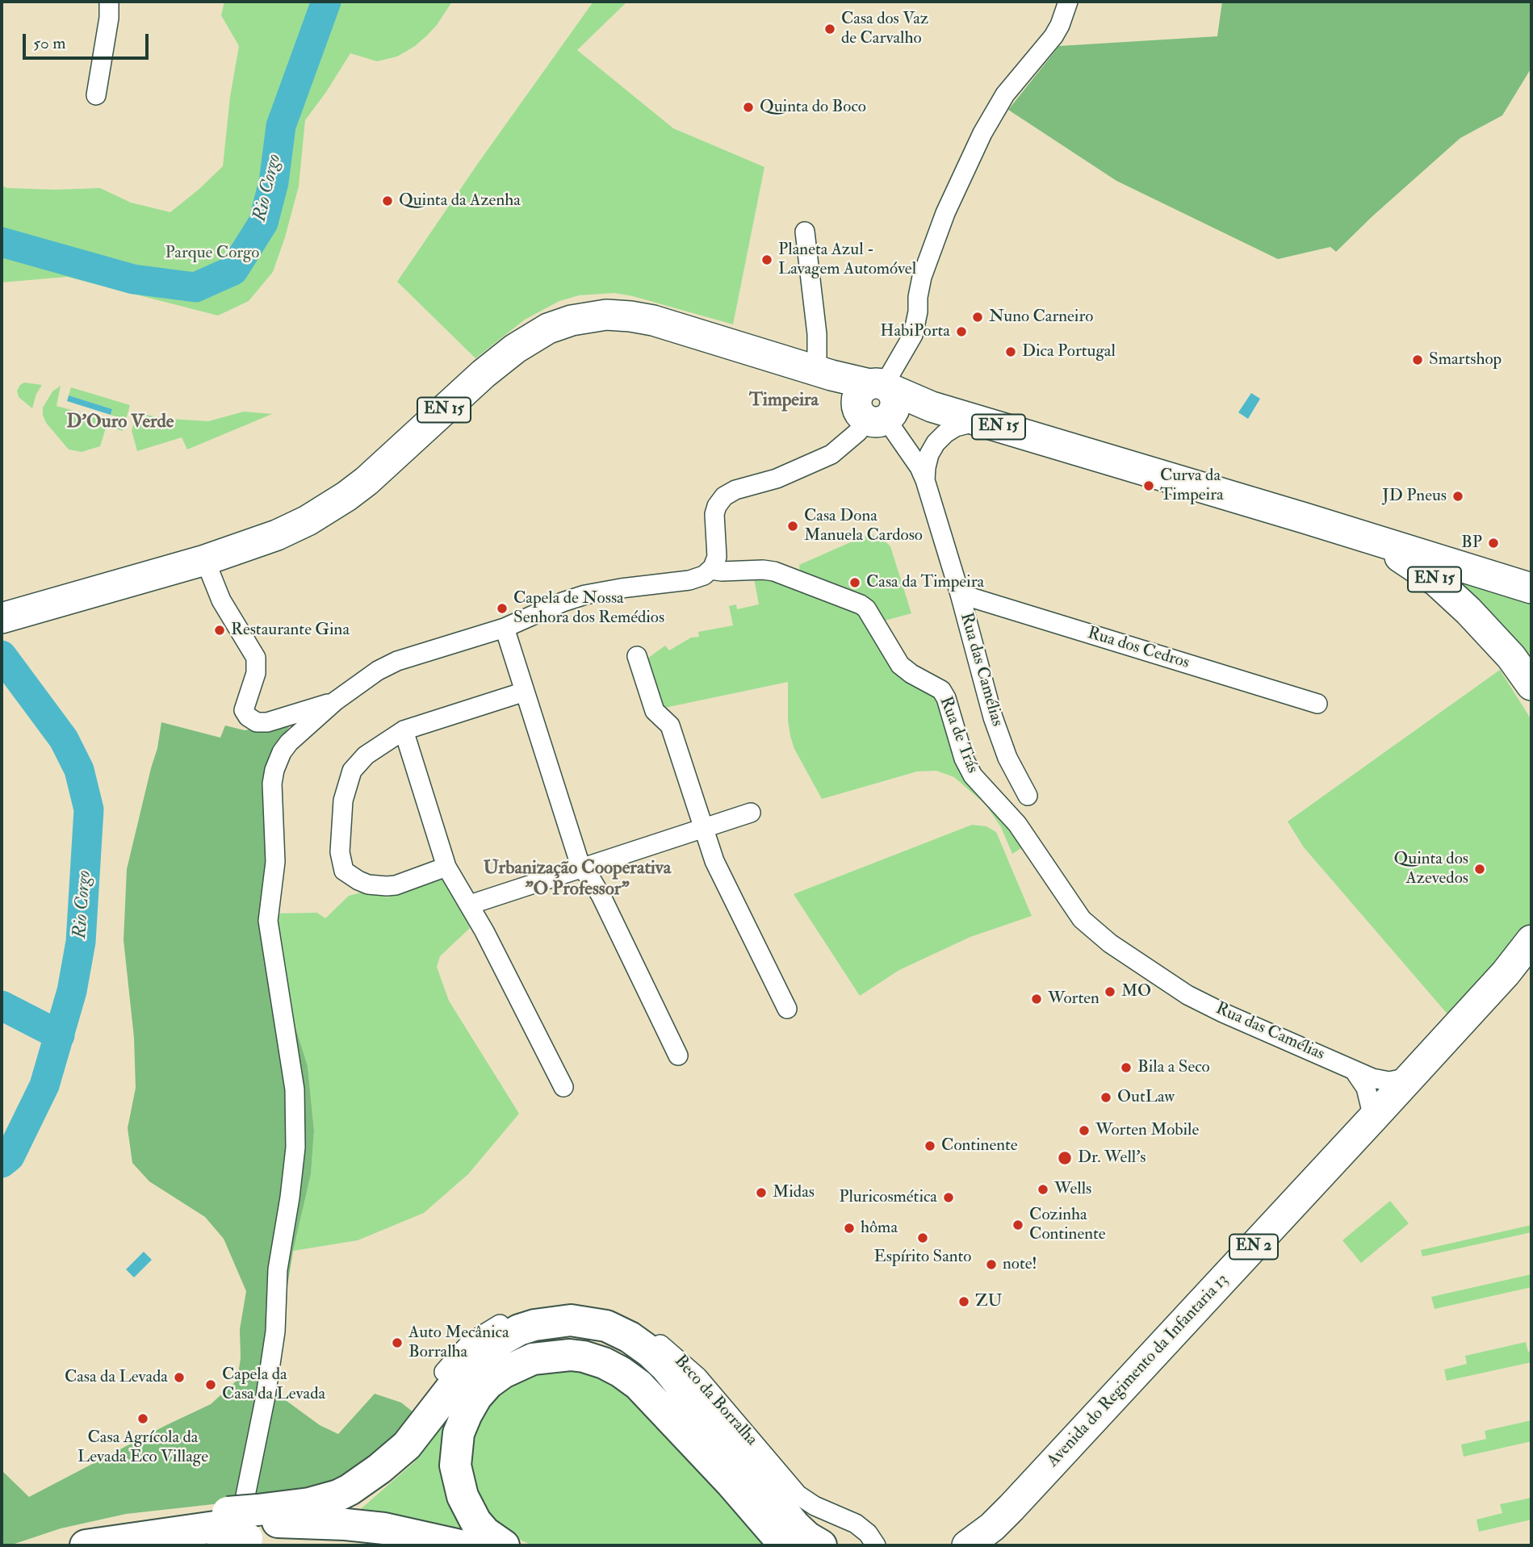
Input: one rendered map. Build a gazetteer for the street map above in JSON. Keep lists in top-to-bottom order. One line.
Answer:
{"streets":{"main road":["EN 15","EN 2","Avenida do Regimento da Infantaria 13"],"street":["Rua dos Cedros","Rua das Camélias","Rua de Trás","Beco da Borralha"]},"crossings":[["EN 15","Rua das Camélias"],["Rua dos Cedros","Rua das Camélias"],["Rua das Camélias","Rua de Trás"],["Rua das Camélias","Avenida do Regimento da Infantaria 13"]],"districts":["Timpeira","D'Ouro Verde","Urbanização Cooperativa \"O Professor\""],"water":["Rio Corgo"],"parks":["Parque Corgo"],"places":["Casa dos Vaz de Carvalho","Quinta do Boco","Quinta da Azenha","Planeta Azul - Lavagem Automóvel","Nuno Carneiro","HabiPorta","Dica Portugal","Smartshop","Curva da Timpeira","JD Pneus","Casa Dona Manuela Cardoso","BP","Casa da Timpeira","Capela de Nossa Senhora dos Remédios","Restaurante Gina","Quinta dos Azevedos","MO","Worten","Bila a Seco","OutLaw","Worten Mobile","Continente","Dr. Well's","Wells","Midas","Pluricosmética","Cozinha Continente","hôma","Espírito Santo","note!","ZU","Auto Mecânica Borralha","Casa da Levada","Capela da Casa da Levada","Casa Agrícola da Levada Eco Village"],"scale_bar":"50 m"}
